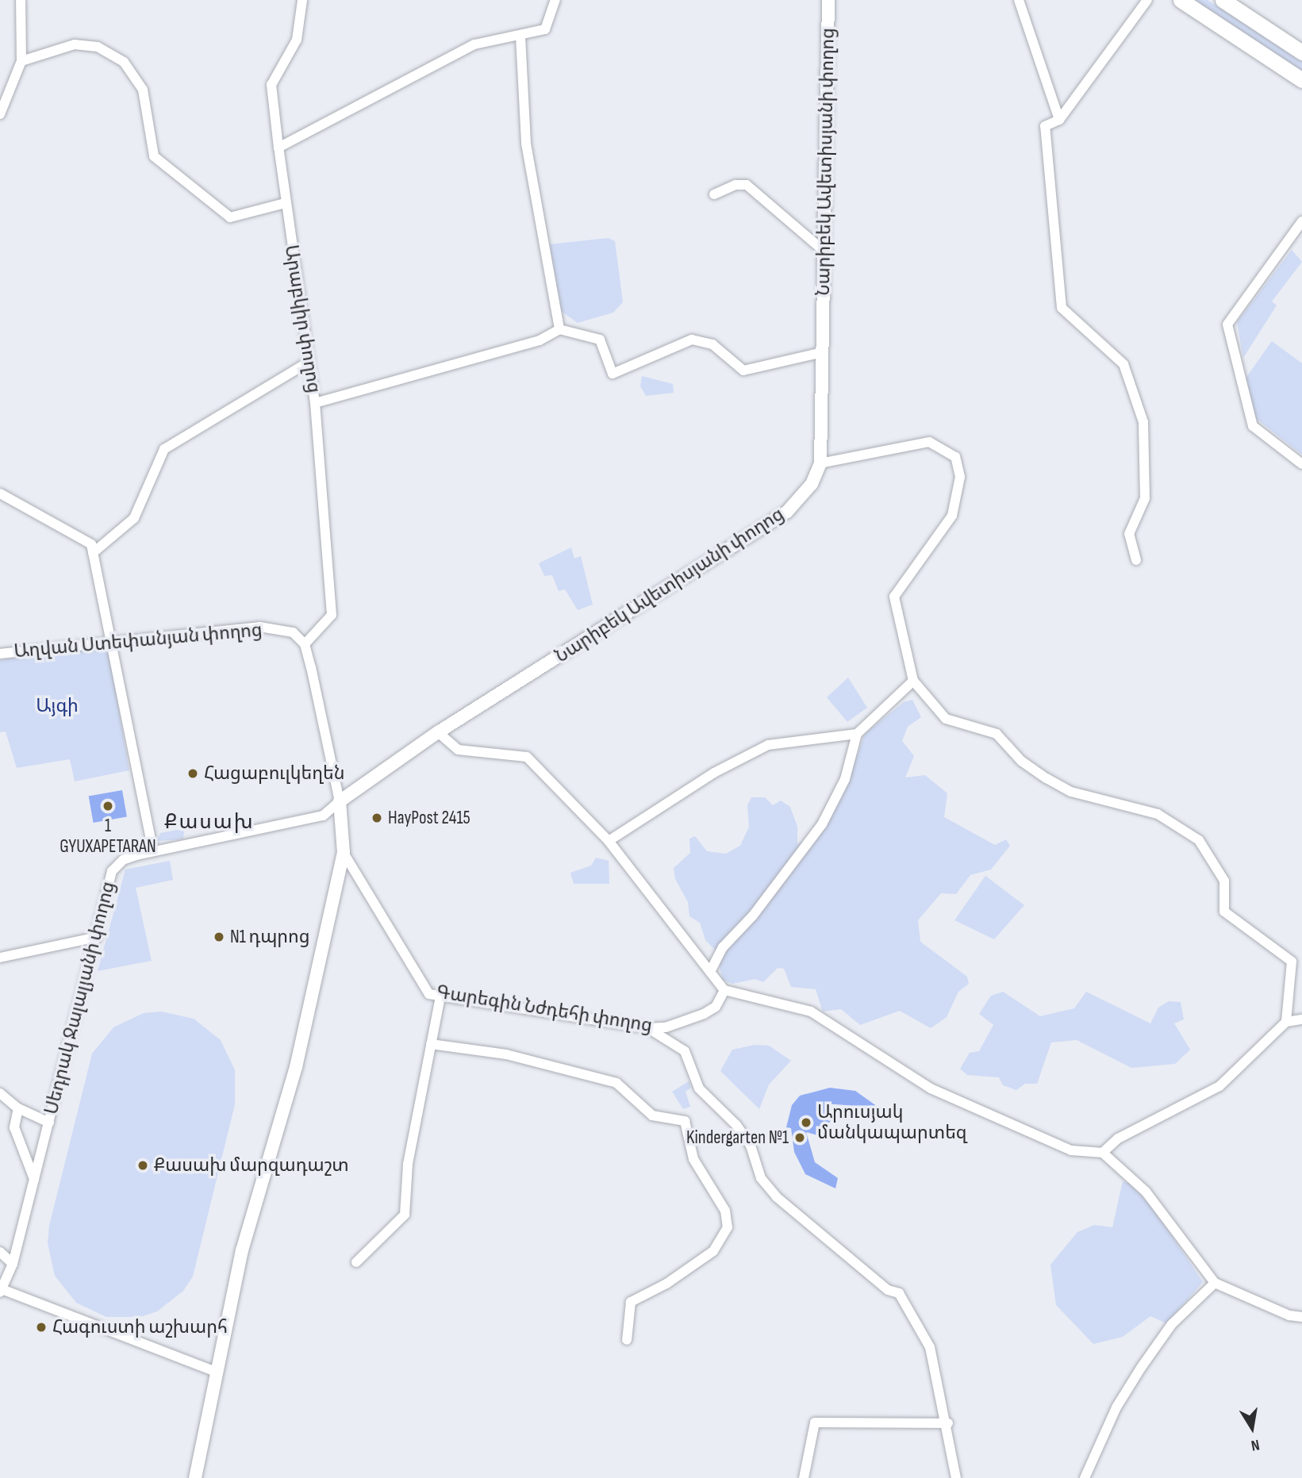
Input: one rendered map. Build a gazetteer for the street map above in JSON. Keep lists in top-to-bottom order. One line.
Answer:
{"streets":{"street":["Նարիբեկ Ավետիսյանի փողոց","Արաբկիր փողոց","Աղվան Ստեփանյան փողոց","Սեդրակ Ջալալյանի փողոց","Գարեգին Նժդեհի փողոց"]},"crossings":[["Նարիբեկ Ավետիսյանի փողոց","Սեդրակ Ջալալյանի փողոց"],["Արաբկիր փողոց","Աղվան Ստեփանյան փողոց"]],"districts":["Քասախ"],"parks":["Այգի"],"places":["Հացաբուլկեղեն","1 GYUXAPETARAN","HayPost 2415","N1 դպրոց","Արուսյակ մանկապարտեզ","Kindergarten №1","Քասախ մարզադաշտ","Հագուստի աշխարհ"],"north":"bottom"}
